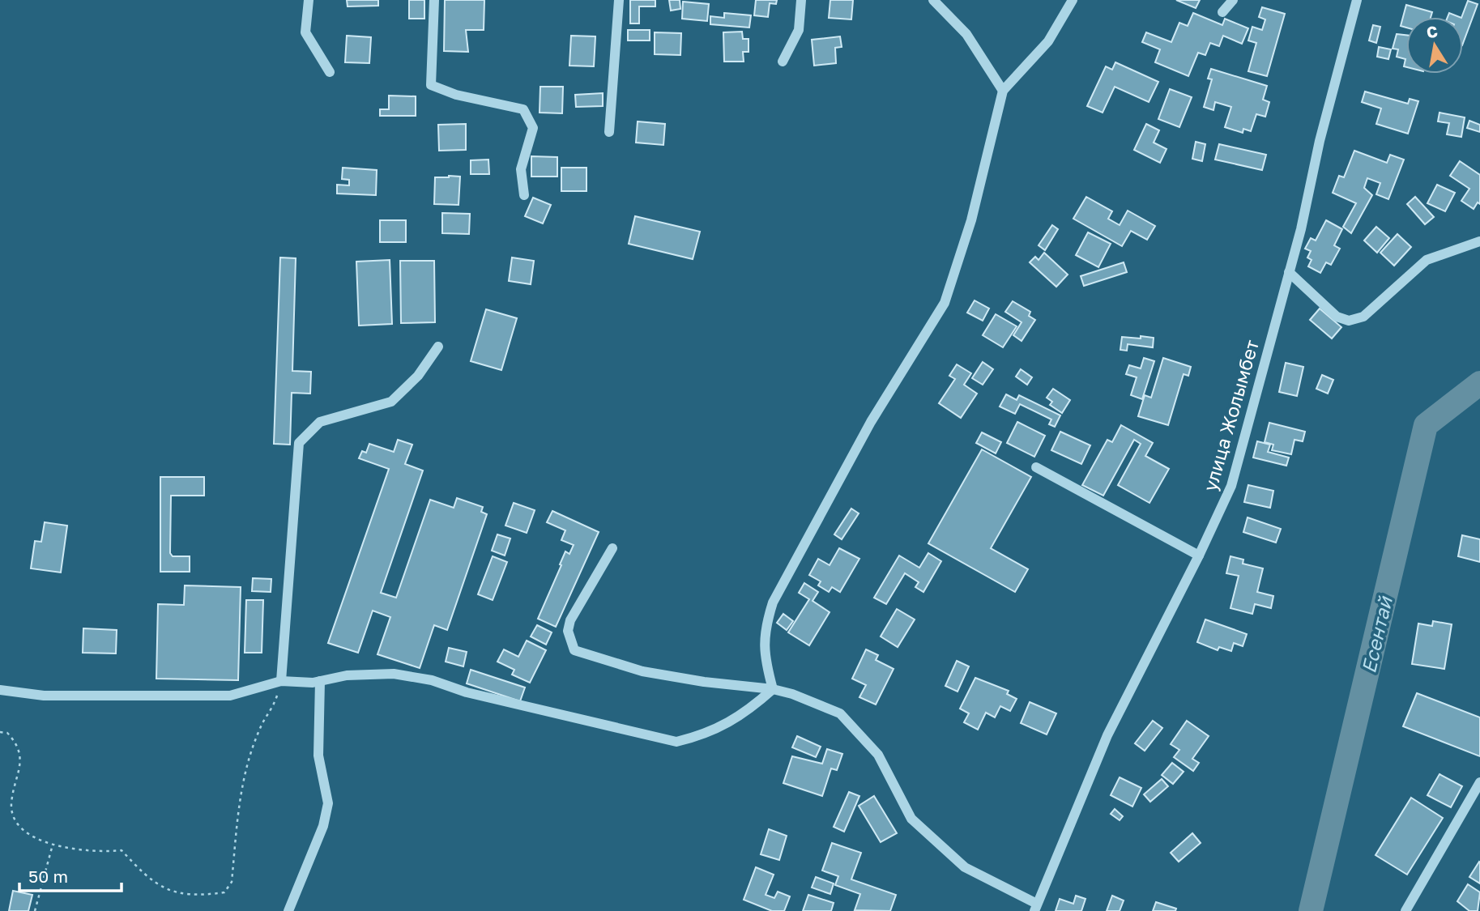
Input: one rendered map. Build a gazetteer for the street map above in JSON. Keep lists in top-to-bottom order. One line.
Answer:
{"streets":{"street":["улица Жолымбет"]},"water":["Есентай"],"scale_bar":"50 m","north":"top"}
